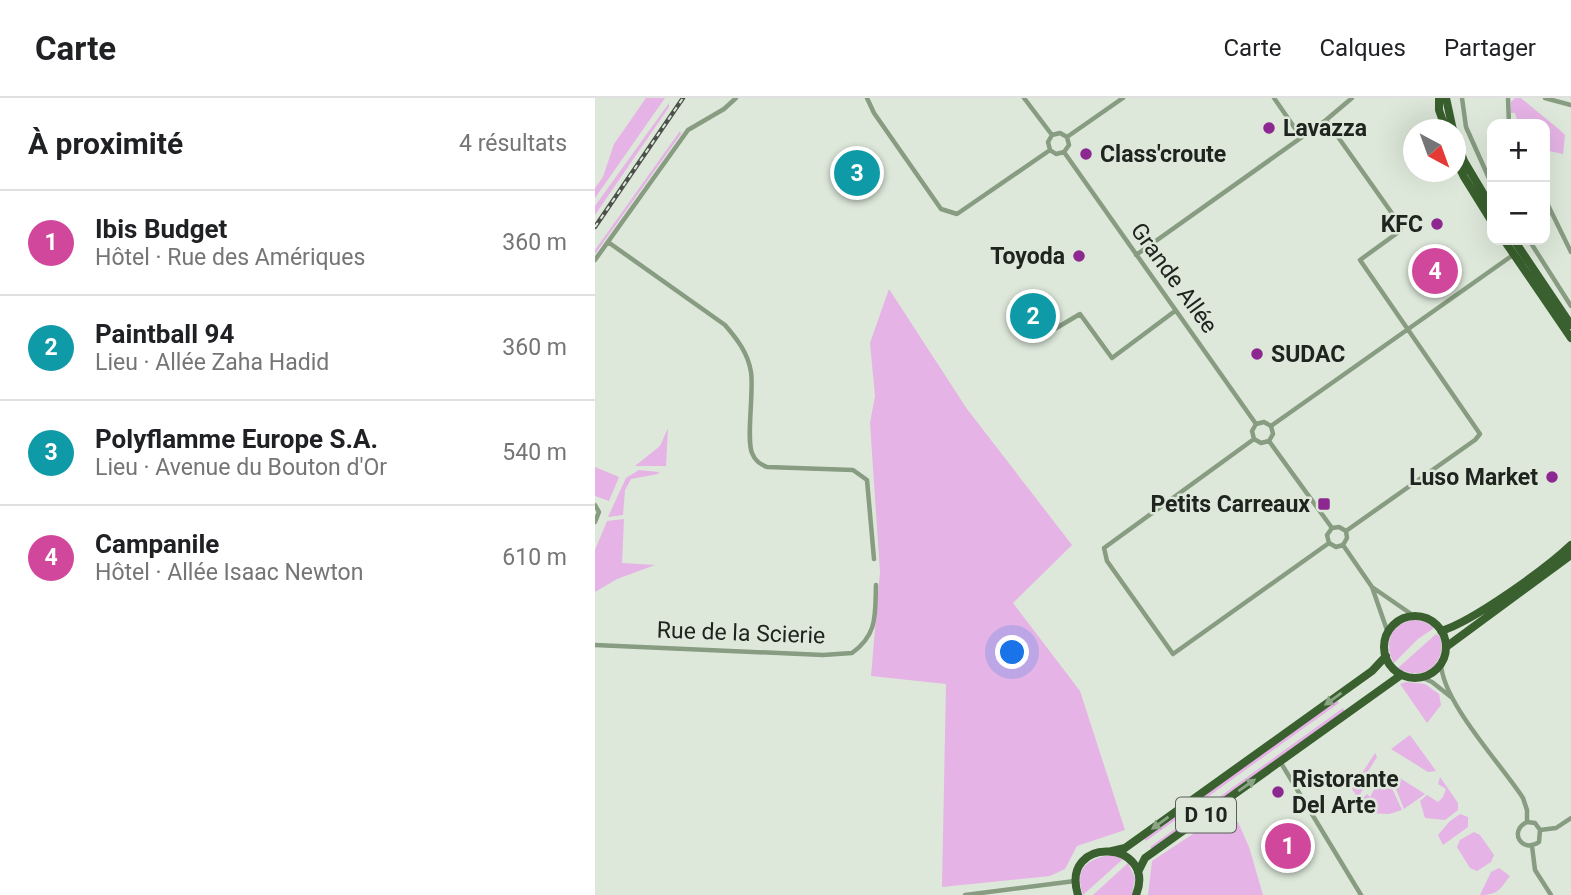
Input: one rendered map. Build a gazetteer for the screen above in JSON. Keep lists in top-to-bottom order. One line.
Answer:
{"streets":{"main road":["D 10"],"street":["Grande Allée","Rue de la Scierie"]},"places":{"other":["Lavazza","Class'croute","KFC","Toyoda","SUDAC","Luso Market","Ristorante Del Arte"],"transit":["Petits Carreaux"]},"north":"bottom right","page":{"header":"Carte","nav":["Carte","Calques","Partager"],"heading":["À proximité","4 résultats"],"map_buttons":["+","−"],"pins":["3","4","2","1"],"list":[{"mark":"1","name":"Ibis Budget","note":"Hôtel · Rue des Amériques","value":"360 m"},{"mark":"2","name":"Paintball 94","note":"Lieu · Allée Zaha Hadid","value":"360 m"},{"mark":"3","name":"Polyflamme Europe S.A.","note":"Lieu · Avenue du Bouton d'Or","value":"540 m"},{"mark":"4","name":"Campanile","note":"Hôtel · Allée Isaac Newton","value":"610 m"}]}}
